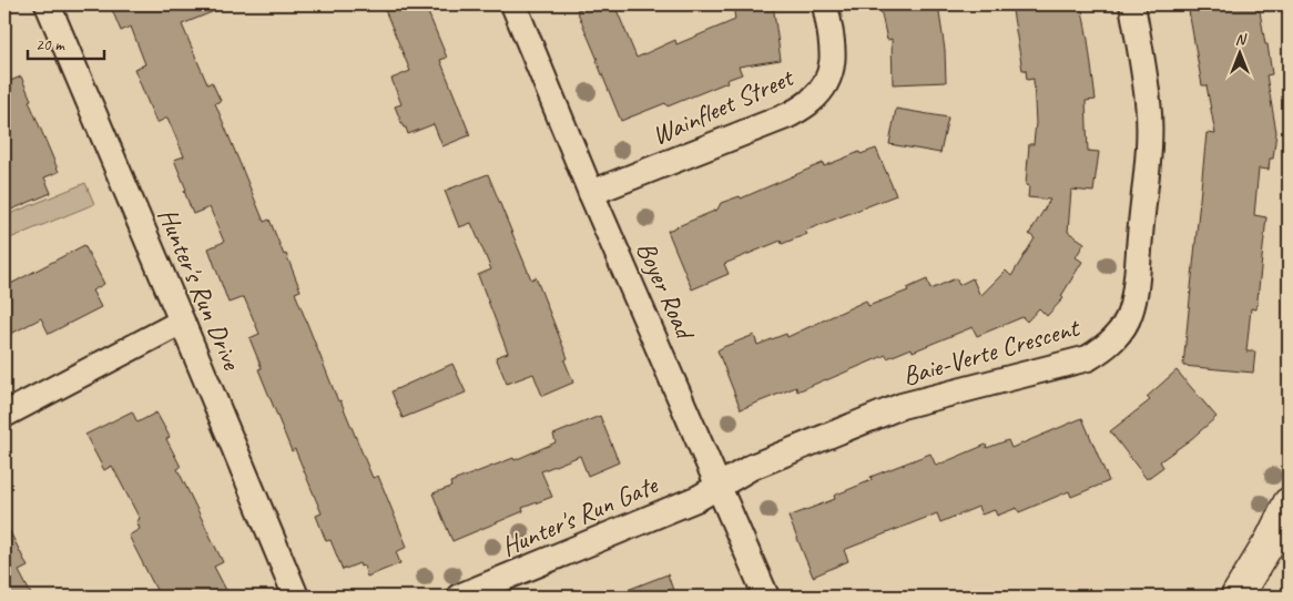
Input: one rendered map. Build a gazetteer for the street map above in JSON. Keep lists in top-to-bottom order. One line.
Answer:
{"streets":{"street":["Wainfleet Street","Hunter's Run Drive","Boyer Road","Baie-Verte Crescent","Hunter's Run Gate"]},"crossings":[["Wainfleet Street","Boyer Road"],["Boyer Road","Baie-Verte Crescent"],["Boyer Road","Hunter's Run Gate"],["Baie-Verte Crescent","Hunter's Run Gate"]],"scale_bar":"20 m","north":"top"}
